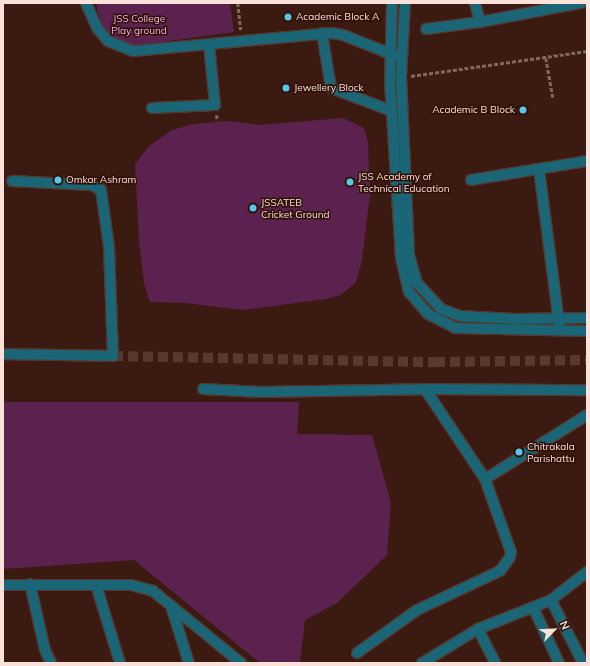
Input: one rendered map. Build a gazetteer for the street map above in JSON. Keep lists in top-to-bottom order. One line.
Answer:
{"parks":["JSS College Play ground"],"places":["Academic Block A","Jewellery Block","Academic B Block","Omkar Ashram","JSS Academy of Technical Education","JSSATEB Cricket Ground","Chitrakala Parishattu"],"north":"top right"}
